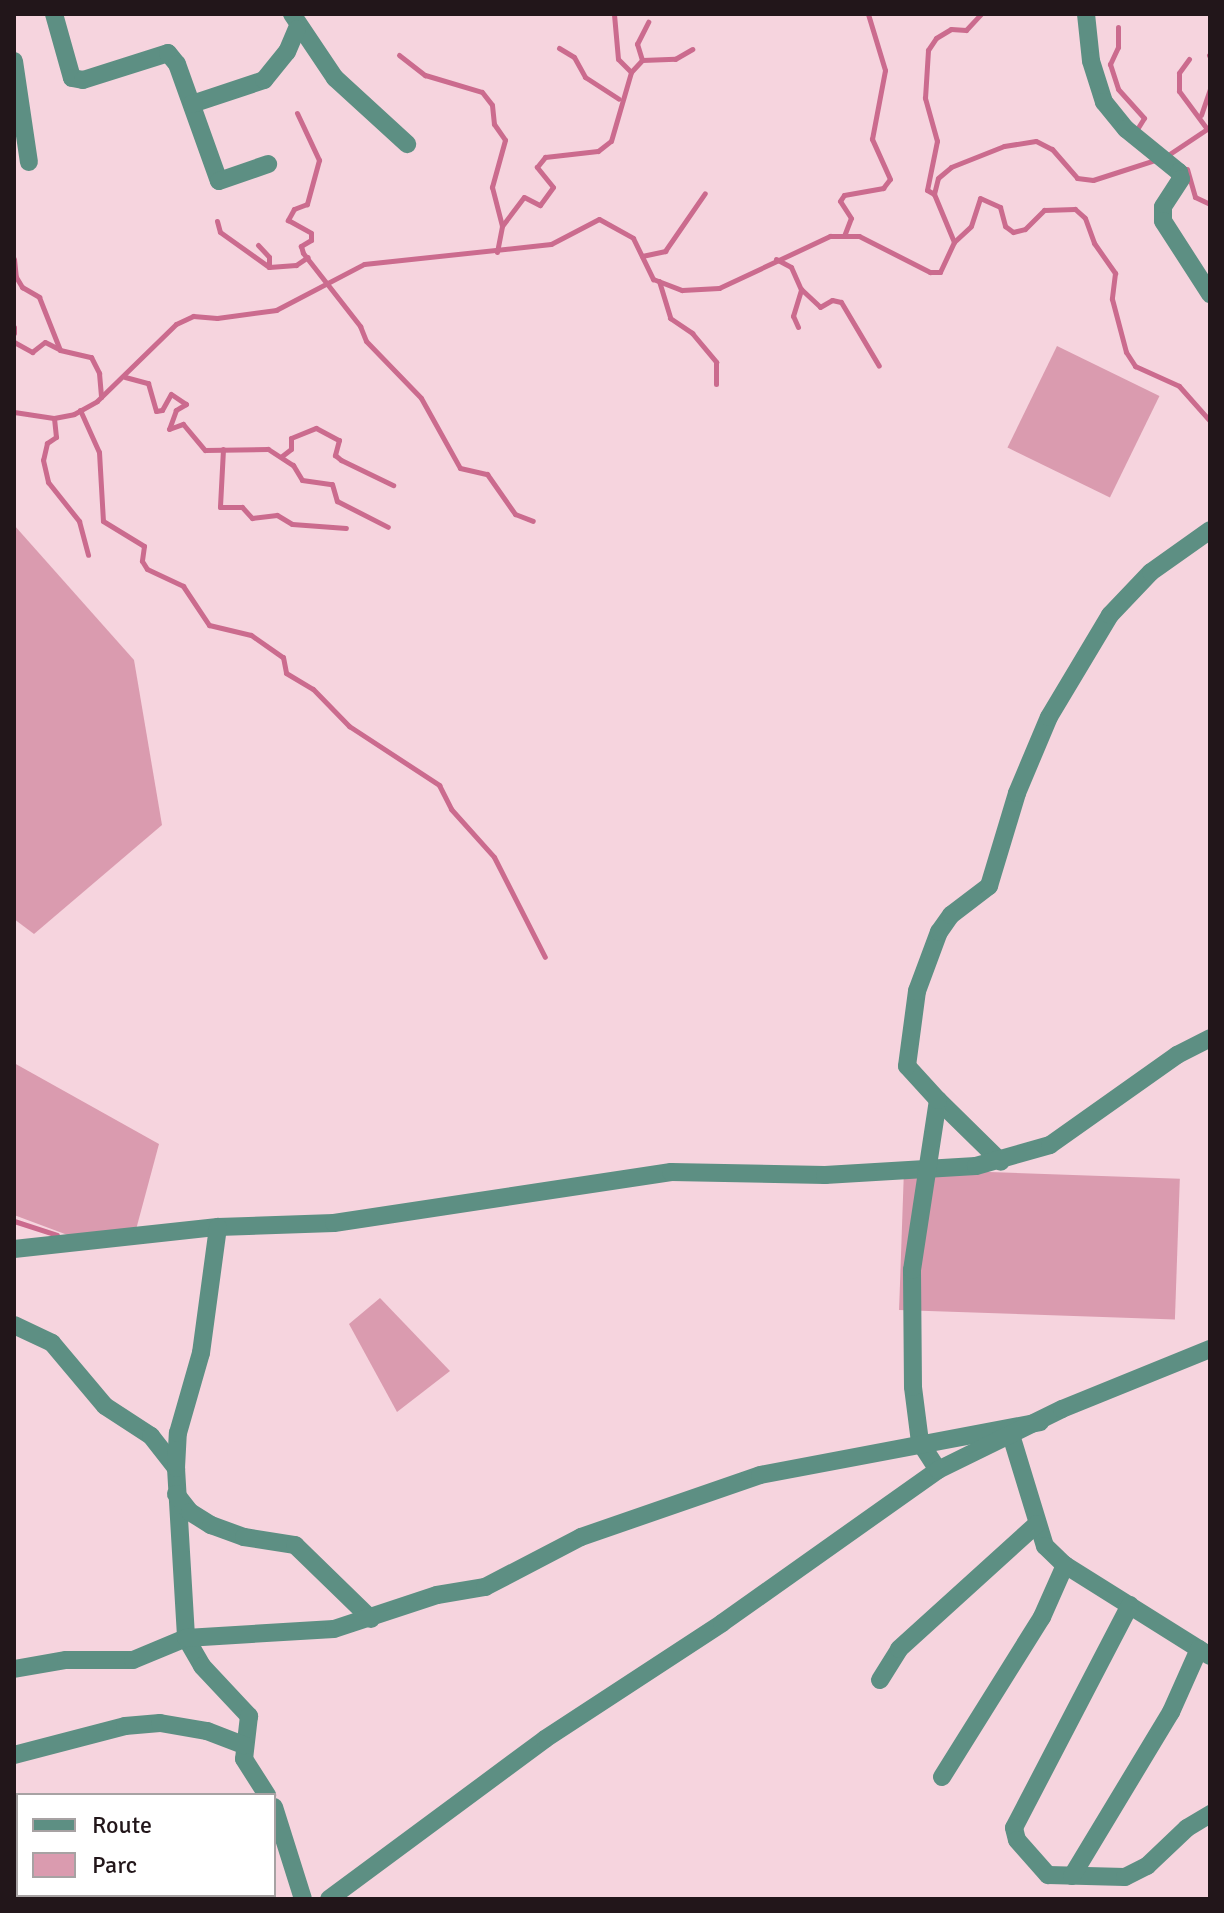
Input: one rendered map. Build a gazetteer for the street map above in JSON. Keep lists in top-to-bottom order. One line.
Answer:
{"legend":["Route","Parc"]}
